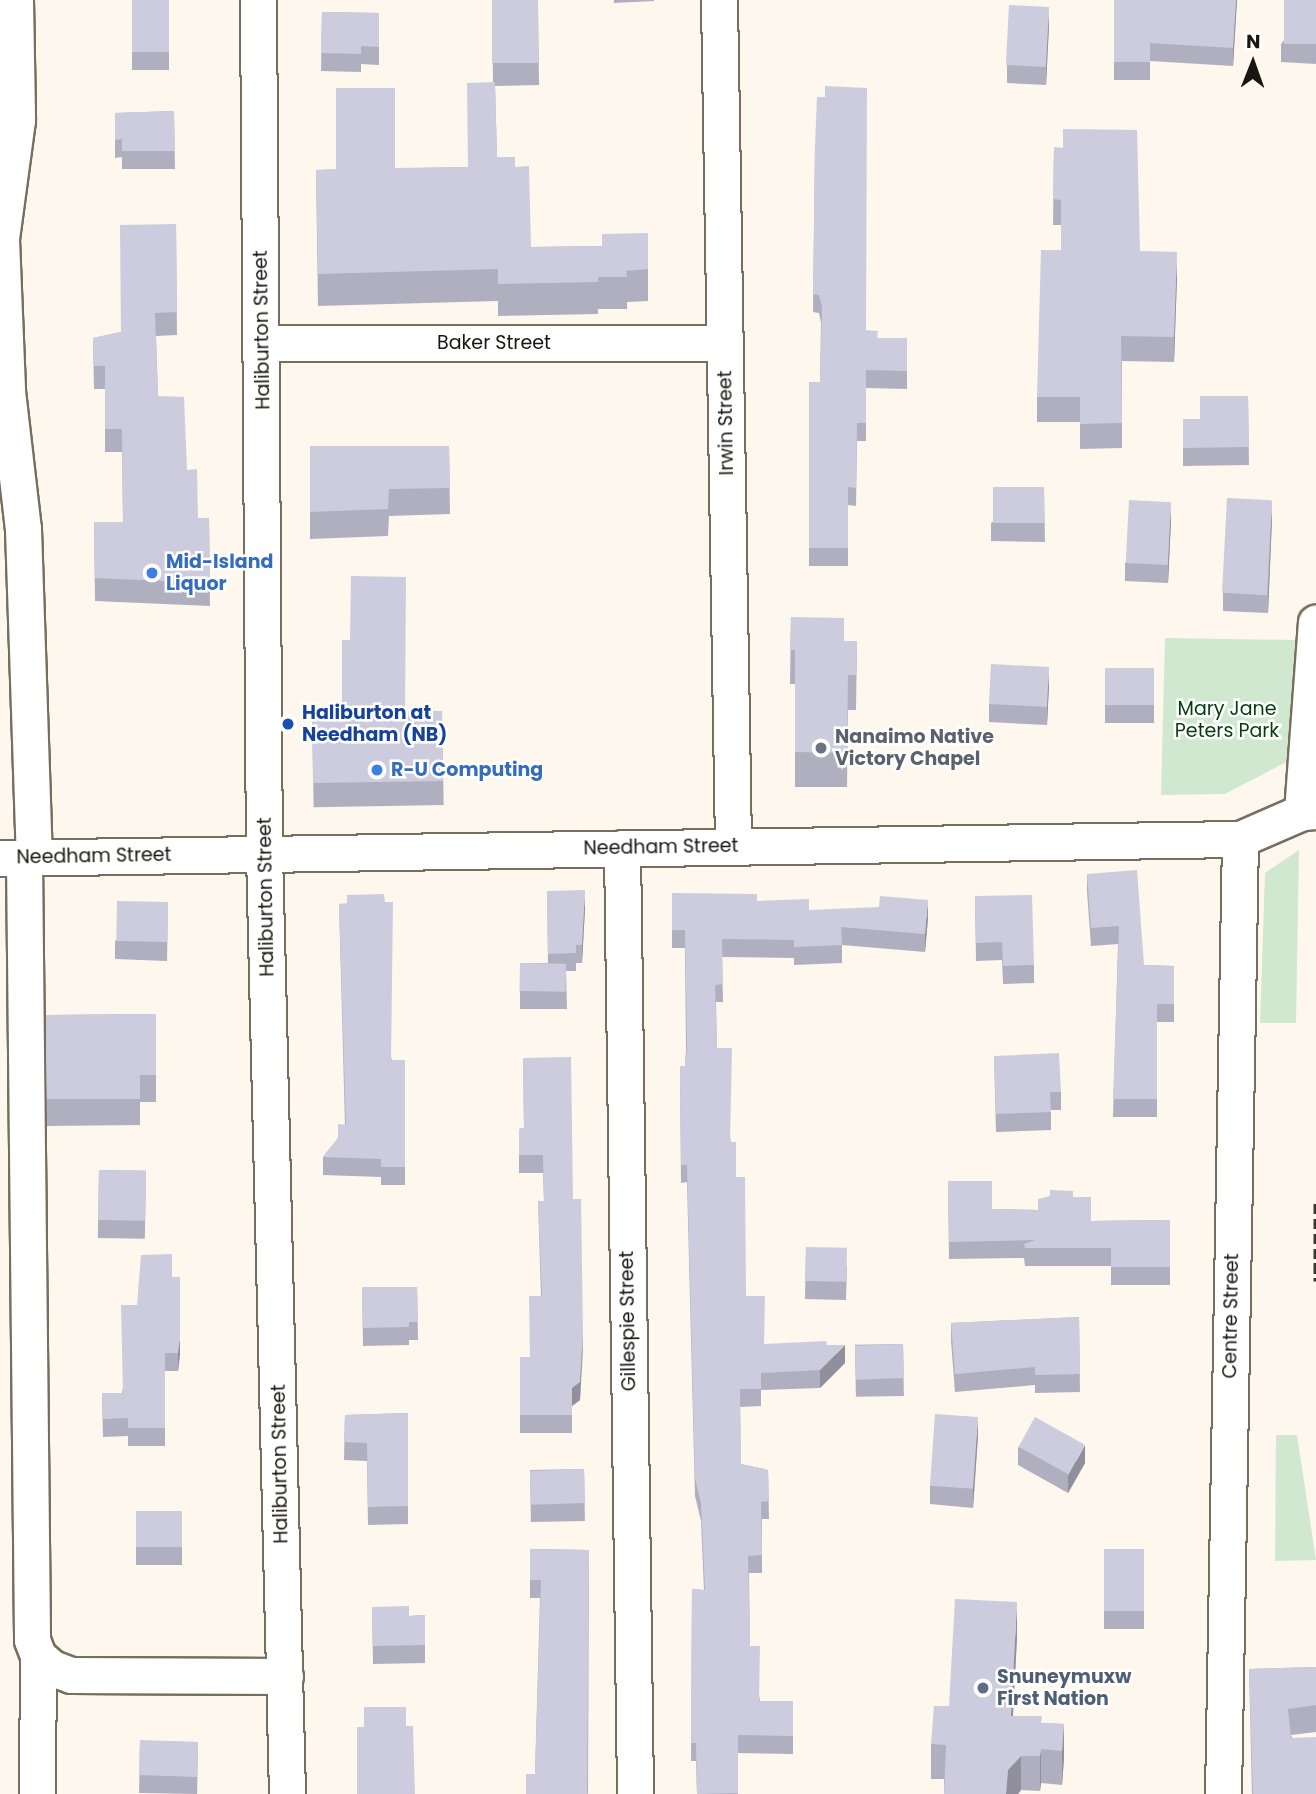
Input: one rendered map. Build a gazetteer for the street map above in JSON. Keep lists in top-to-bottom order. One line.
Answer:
{"streets":{"street":["Haliburton Street","Baker Street","Irwin Street","Needham Street","Centre Street","Gillespie Street"]},"crossings":[["Haliburton Street","Baker Street"],["Haliburton Street","Needham Street"],["Baker Street","Irwin Street"],["Irwin Street","Needham Street"],["Needham Street","Centre Street"],["Needham Street","Gillespie Street"]],"parks":["Mary Jane Peters Park"],"places":["Mid-Island Liquor","Haliburton at Needham (NB)","Nanaimo Native Victory Chapel","R-U Computing","Snuneymuxw First Nation"],"north":"top"}
